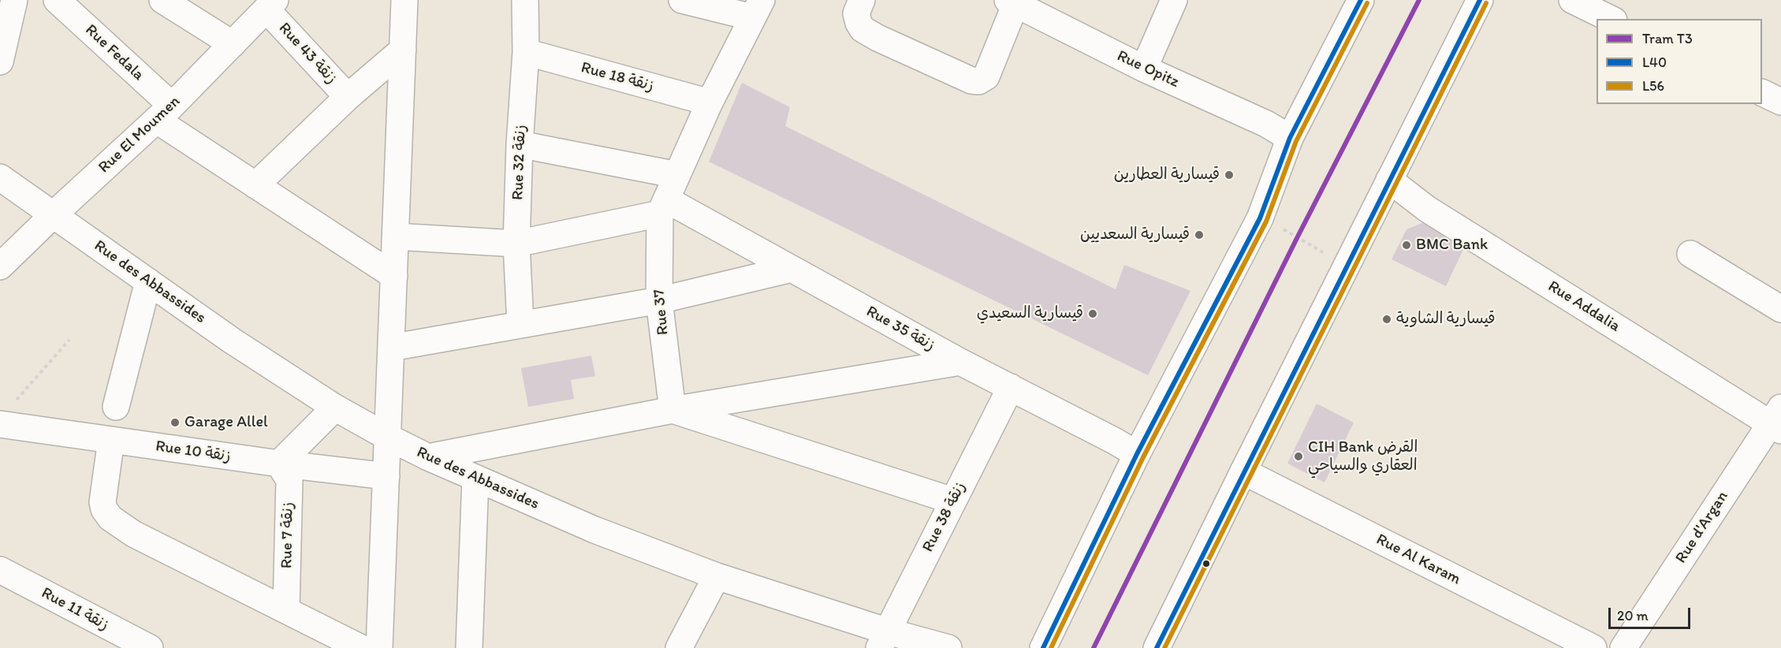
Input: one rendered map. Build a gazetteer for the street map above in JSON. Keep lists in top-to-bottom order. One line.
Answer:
{"streets":{"street":["Rue Fedala","Rue 43 زنقة","Rue Opitz","Rue 18 زنقة","Rue El Moumen","Rue 32 زنقة","Rue des Abbassides","Rue Addalia","Rue 37","Rue 35 زنقة","Rue 10 زنقة","Rue 38 زنقة","Rue d'Argan","Rue 7 زنقة","Rue Al Karam","Rue 11 زنقة"]},"crossings":[["Rue Fedala","Rue El Moumen"],["Rue 43 زنقة","Rue El Moumen"],["Rue 18 زنقة","Rue 32 زنقة"],["Rue El Moumen","Rue des Abbassides"],["Rue des Abbassides","Rue 38 زنقة"],["Rue Addalia","Rue d'Argan"],["Rue 37","Rue 35 زنقة"],["Rue 35 زنقة","Rue 38 زنقة"],["Rue 10 زنقة","Rue 7 زنقة"]],"places":["قيسارية العطارين","قيسارية السعديين","BMC Bank","قيسارية السعيدي","قيسارية الشاوية","Garage Allel","CIH Bank القرض العقاري والسياحي"],"lines":["tram line T3","transit line L40","transit line L56"],"legend":["Tram T3","L40","L56"],"scale_bar":"20 m"}
